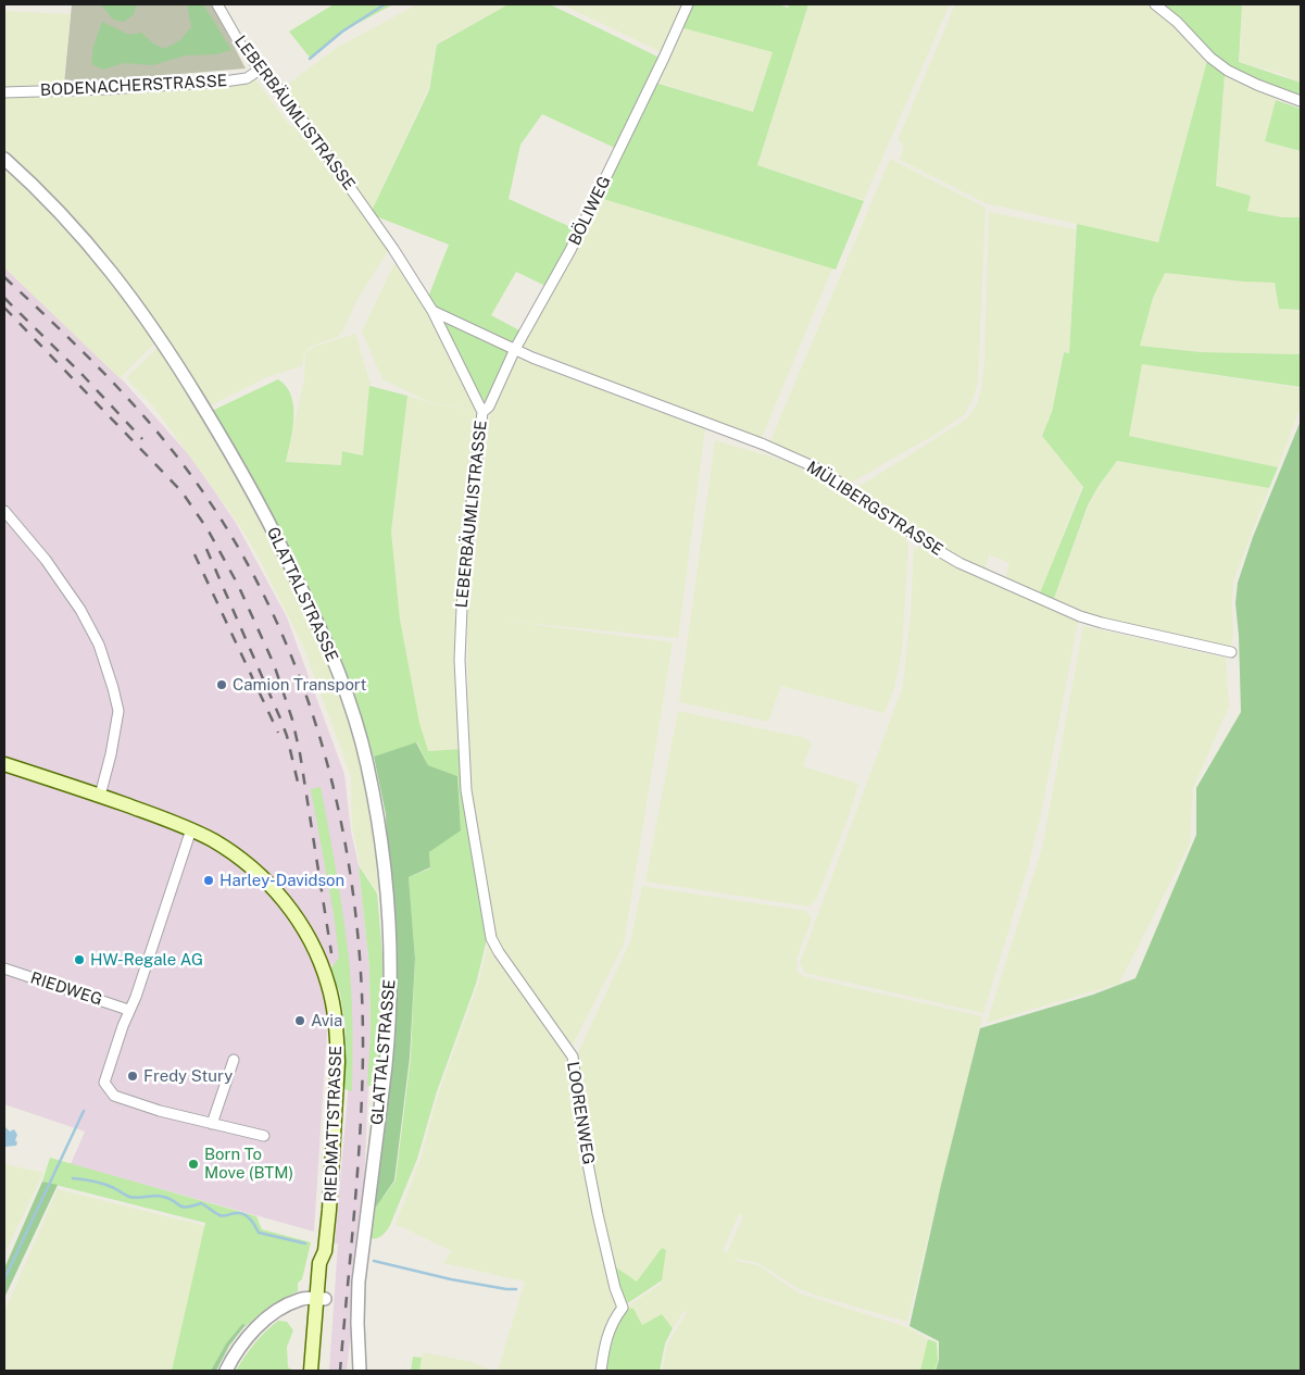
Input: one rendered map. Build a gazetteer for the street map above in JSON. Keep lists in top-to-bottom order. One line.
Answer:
{"streets":{"main road":["RIEDMATTSTRASSE"],"street":["BODENACHERSTRASSE","LEBERBÄUMLISTRASSE","BÖLIWEG","MÜLIBERGSTRASSE","GLATTALSTRASSE","RIEDWEG","LOORENWEG"]},"crossings":[["BODENACHERSTRASSE","LEBERBÄUMLISTRASSE"],["LEBERBÄUMLISTRASSE","BÖLIWEG"],["LEBERBÄUMLISTRASSE","MÜLIBERGSTRASSE"],["LEBERBÄUMLISTRASSE","LOORENWEG"],["BÖLIWEG","MÜLIBERGSTRASSE"]],"places":["Camion Transport","Harley-Davidson","HW-Regale AG","Avia","Fredy Stury","Born To Move (BTM)"]}
